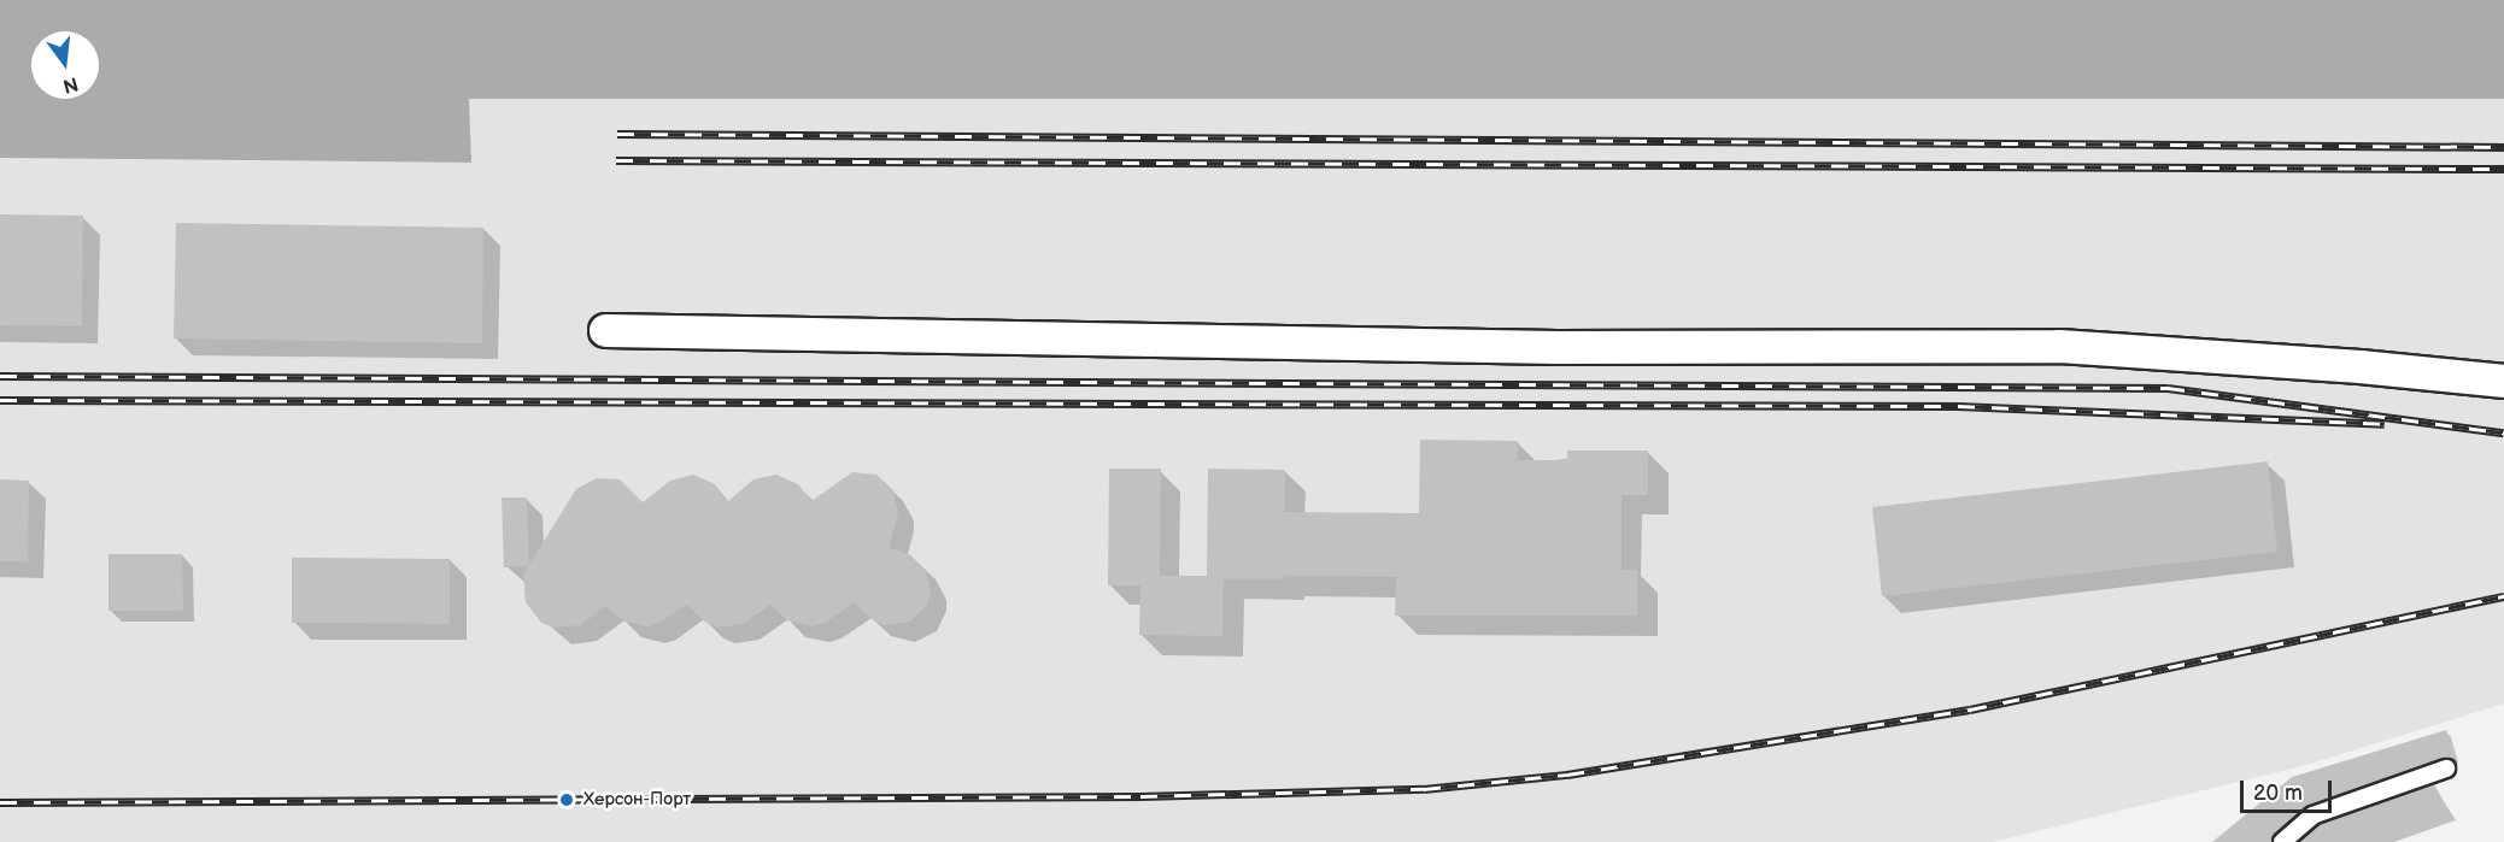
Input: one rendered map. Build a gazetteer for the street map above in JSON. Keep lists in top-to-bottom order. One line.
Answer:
{"places":["Херсон-Порт"],"scale_bar":"20 m","north":"bottom"}
